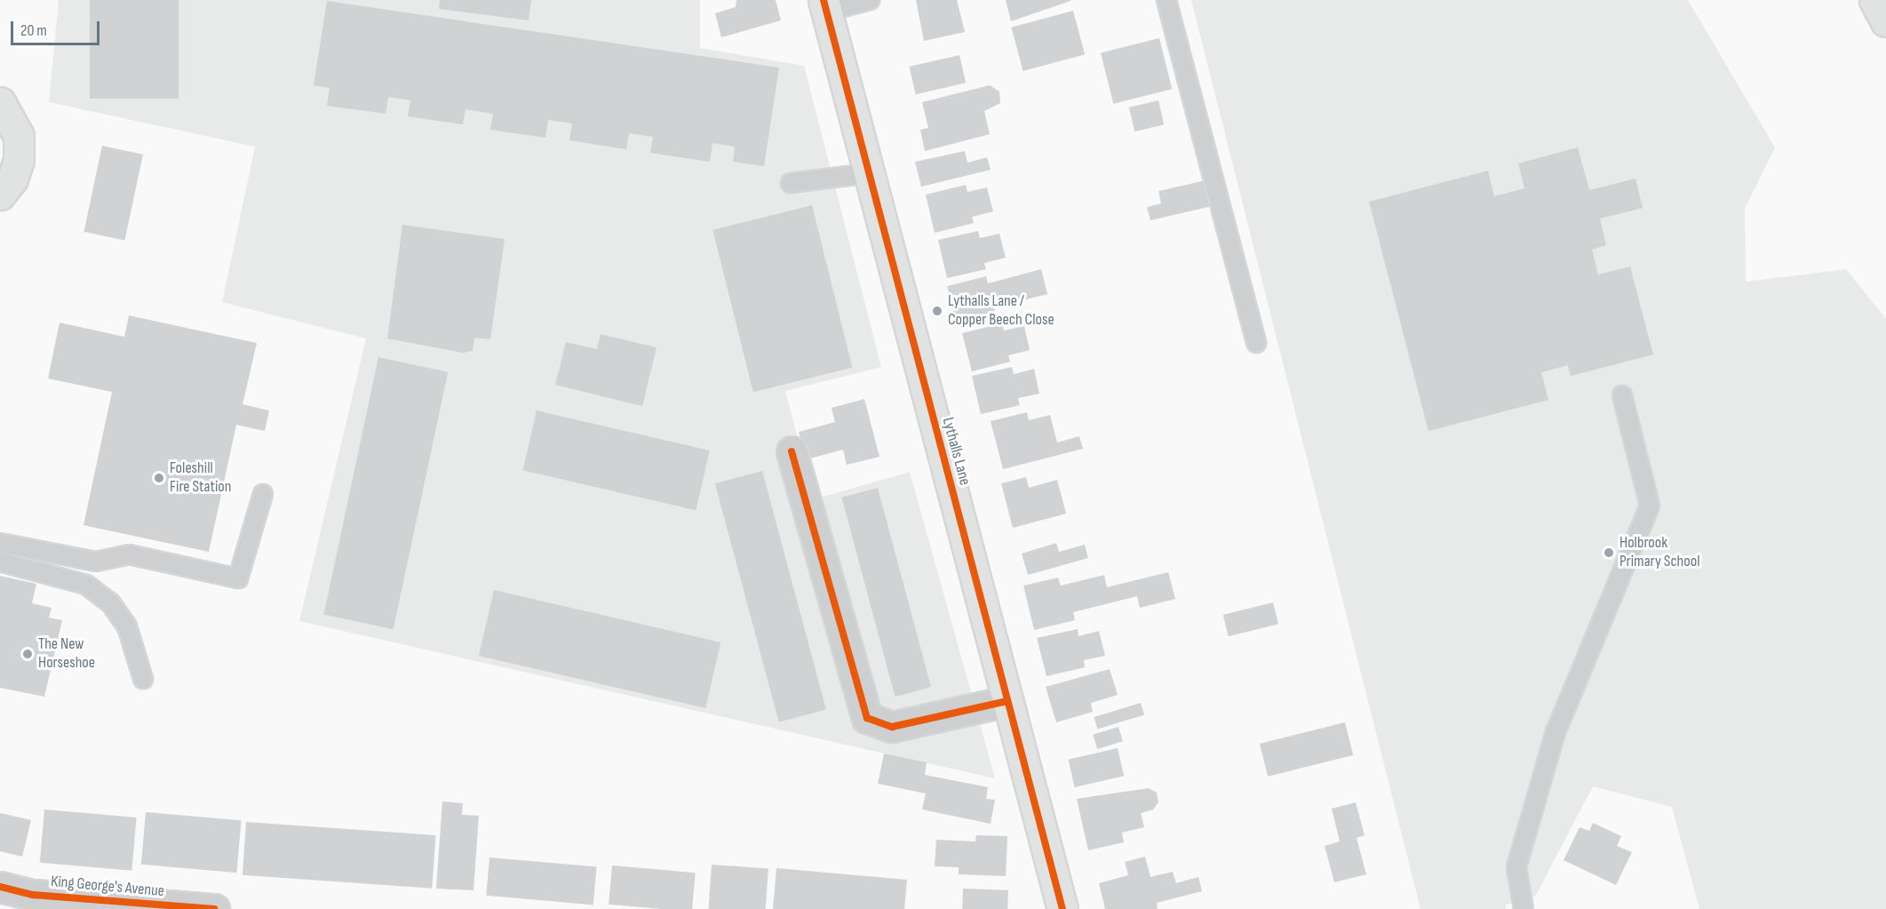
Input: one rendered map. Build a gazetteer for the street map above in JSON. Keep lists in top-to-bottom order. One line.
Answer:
{"streets":{"main road":["Lythalls Lane"],"street":["King George's Avenue"]},"places":["Lythalls Lane / Copper Beech Close","Foleshill Fire Station","Holbrook Primary School","The New Horseshoe"],"scale_bar":"20 m"}
